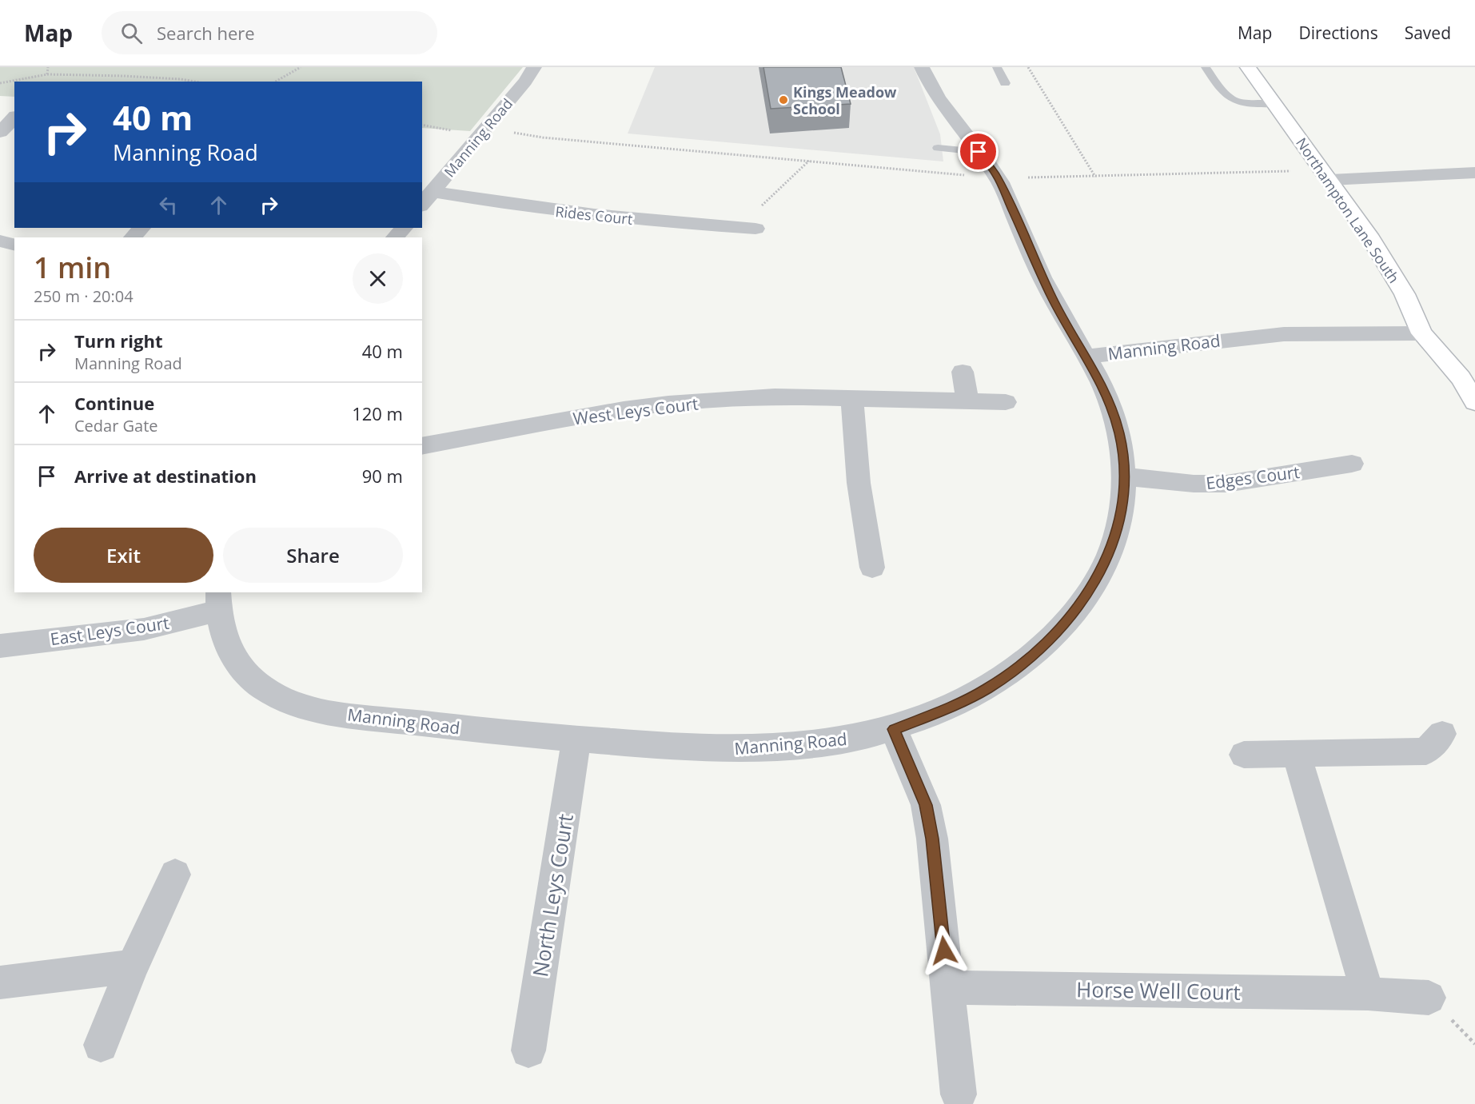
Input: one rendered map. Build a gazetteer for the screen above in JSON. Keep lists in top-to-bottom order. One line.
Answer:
{"streets":{"street":["Manning Road","Northampton Lane South","Rides Court","West Leys Court","Edges Court","East Leys Court","North Leys Court","Horse Well Court"]},"crossings":[["Manning Road","Northampton Lane South"],["Manning Road","Rides Court"],["Manning Road","Edges Court"],["Manning Road","East Leys Court"],["Manning Road","North Leys Court"]],"places":["Kings Meadow School"],"page":{"header":"Map","search":"Search here","nav":["Map","Directions","Saved"],"turn":["40 m","Manning Road"],"heading":["1 min","250 m · 20:04"],"list":[{"name":"Turn right","note":"Manning Road","value":"40 m"},{"name":"Continue","note":"Cedar Gate","value":"120 m"},{"name":"Arrive at destination","value":"90 m"}],"buttons":["Exit","Share"]}}
